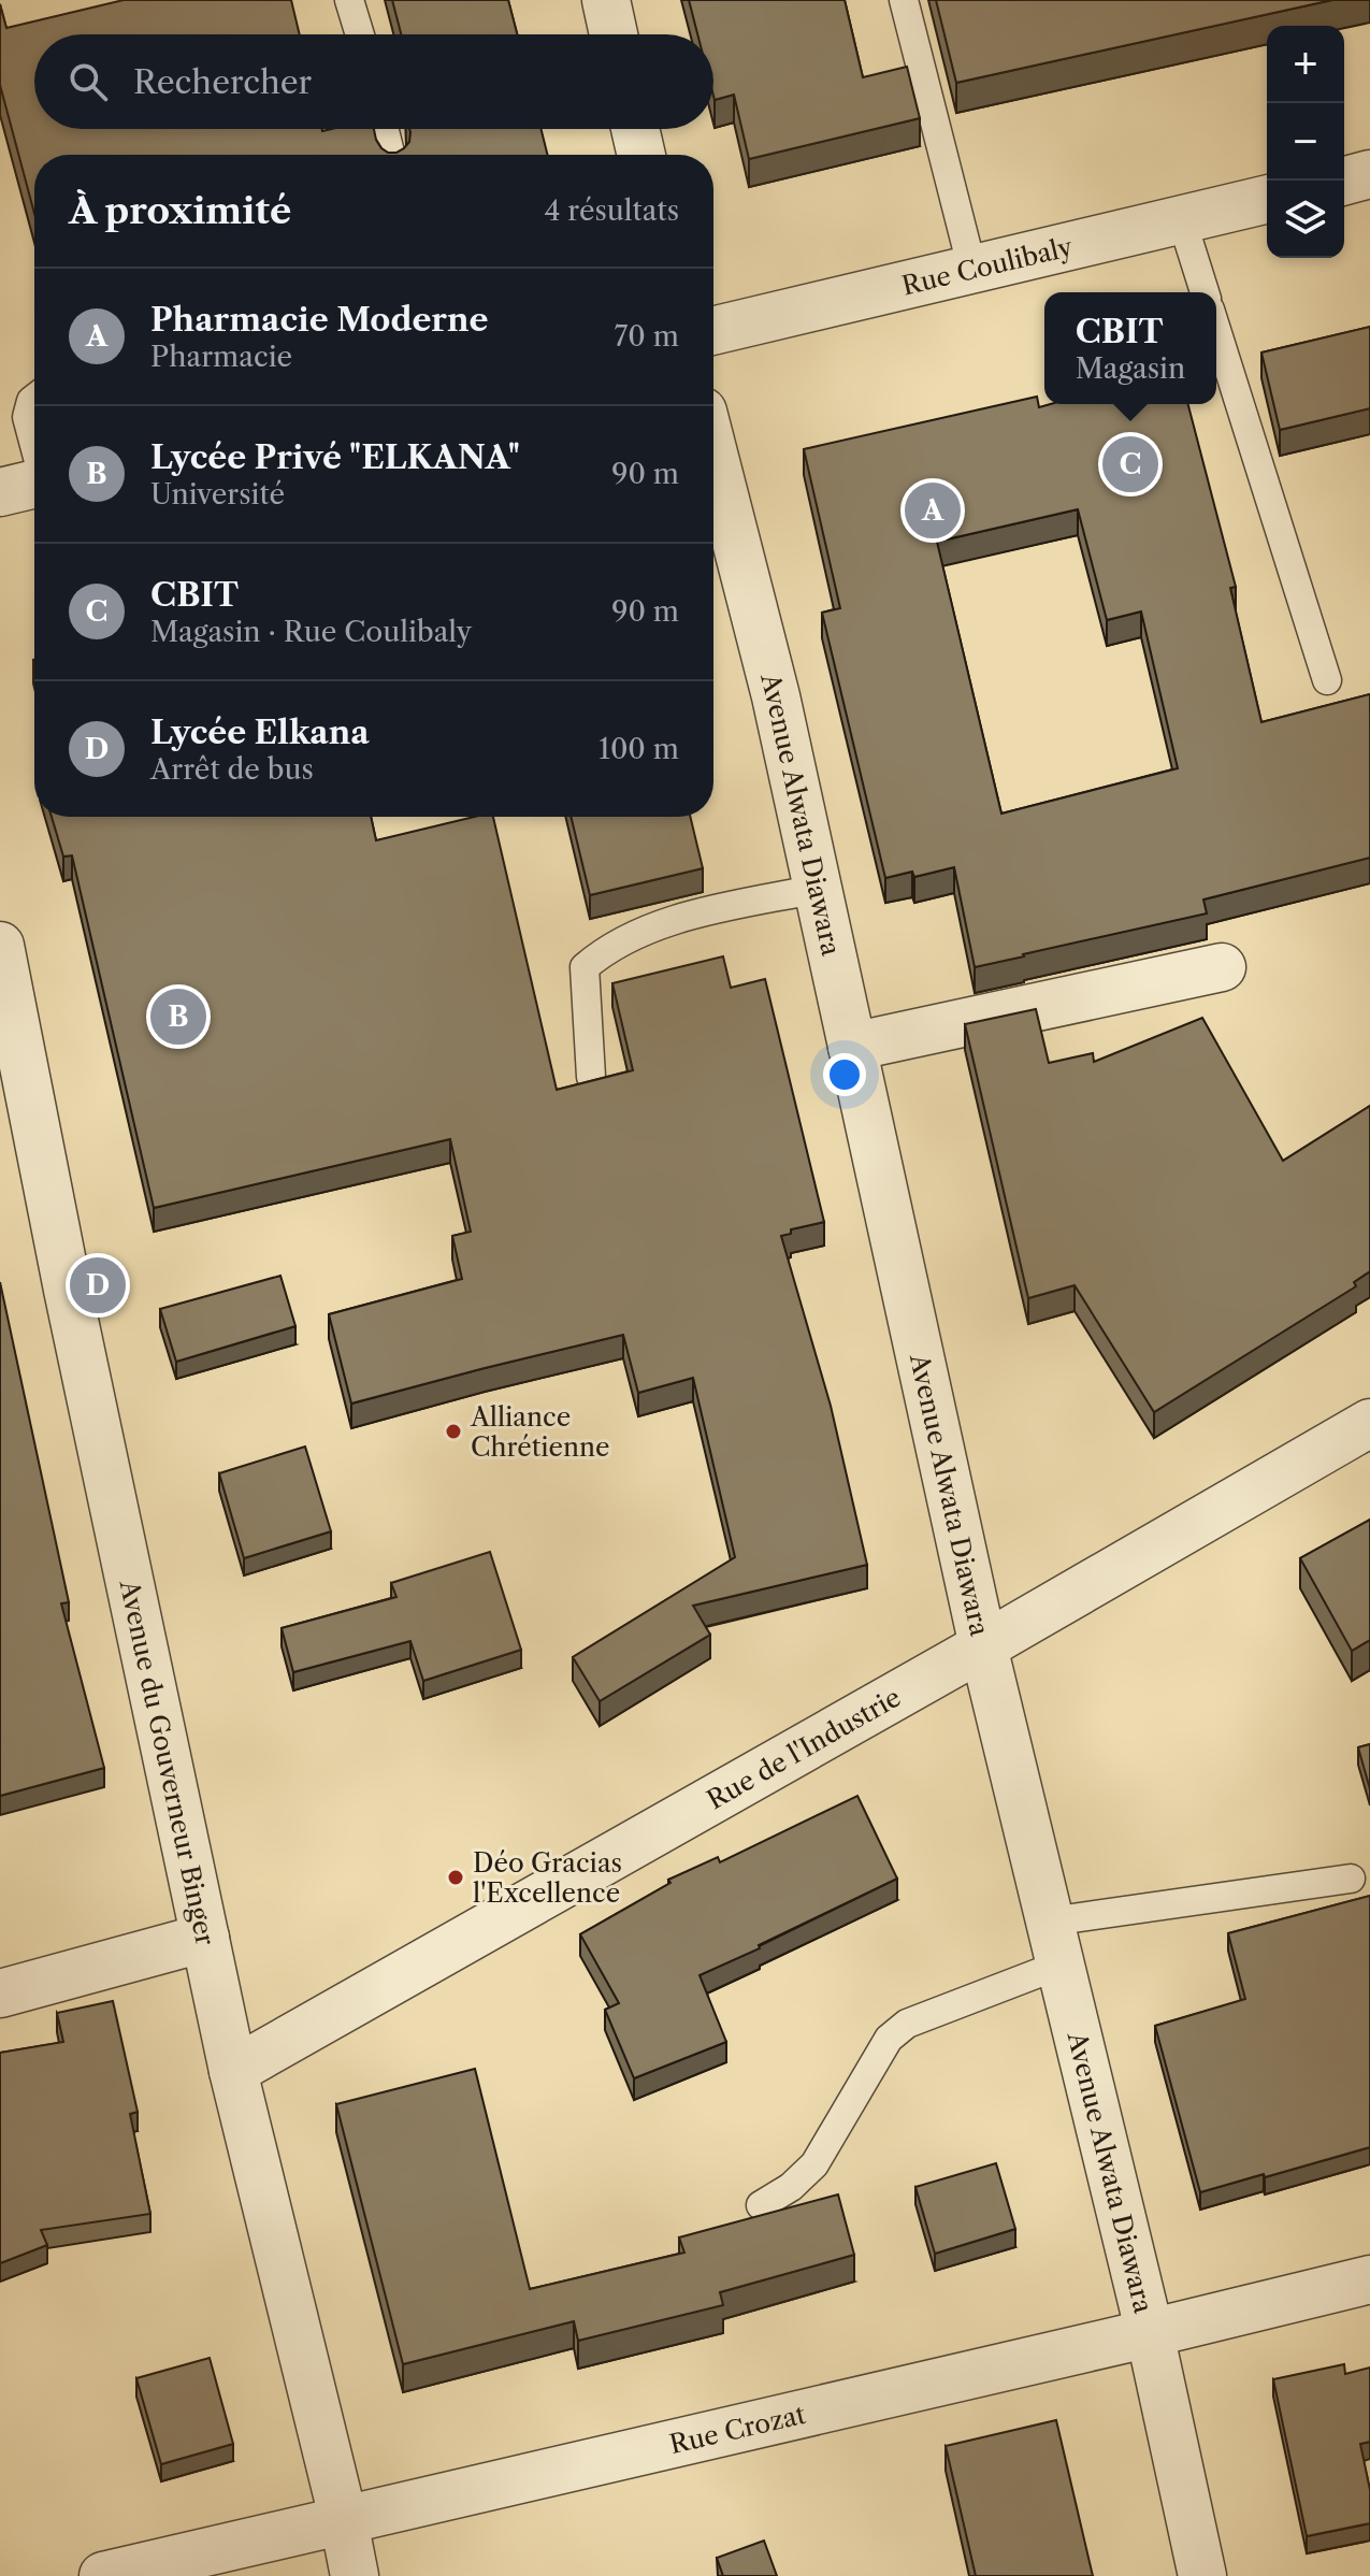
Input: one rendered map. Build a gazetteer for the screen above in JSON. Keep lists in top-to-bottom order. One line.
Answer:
{"streets":{"street":["Rue Coulibaly","Avenue Alwata Diawara","Rue de l'Industrie","Avenue du Gouverneur Binger","Rue Crozat"]},"crossings":[["Avenue Alwata Diawara","Rue de l'Industrie"],["Avenue Alwata Diawara","Rue Crozat"],["Rue de l'Industrie","Avenue du Gouverneur Binger"],["Avenue du Gouverneur Binger","Rue Crozat"]],"places":["Alliance Chrétienne","Déo Gracias l'Excellence"],"page":{"map_buttons":["+","−"],"search":"Rechercher","heading":["À proximité","4 résultats"],"list":[{"mark":"A","name":"Pharmacie Moderne","note":"Pharmacie","value":"70 m"},{"mark":"B","name":"Lycée Privé \"ELKANA\"","note":"Université","value":"90 m"},{"mark":"C","name":"CBIT","note":"Magasin · Rue Coulibaly","value":"90 m"},{"mark":"D","name":"Lycée Elkana","note":"Arrêt de bus","value":"100 m"}],"popup":["CBIT","Magasin"],"pins":["C","A","B","D"]}}
